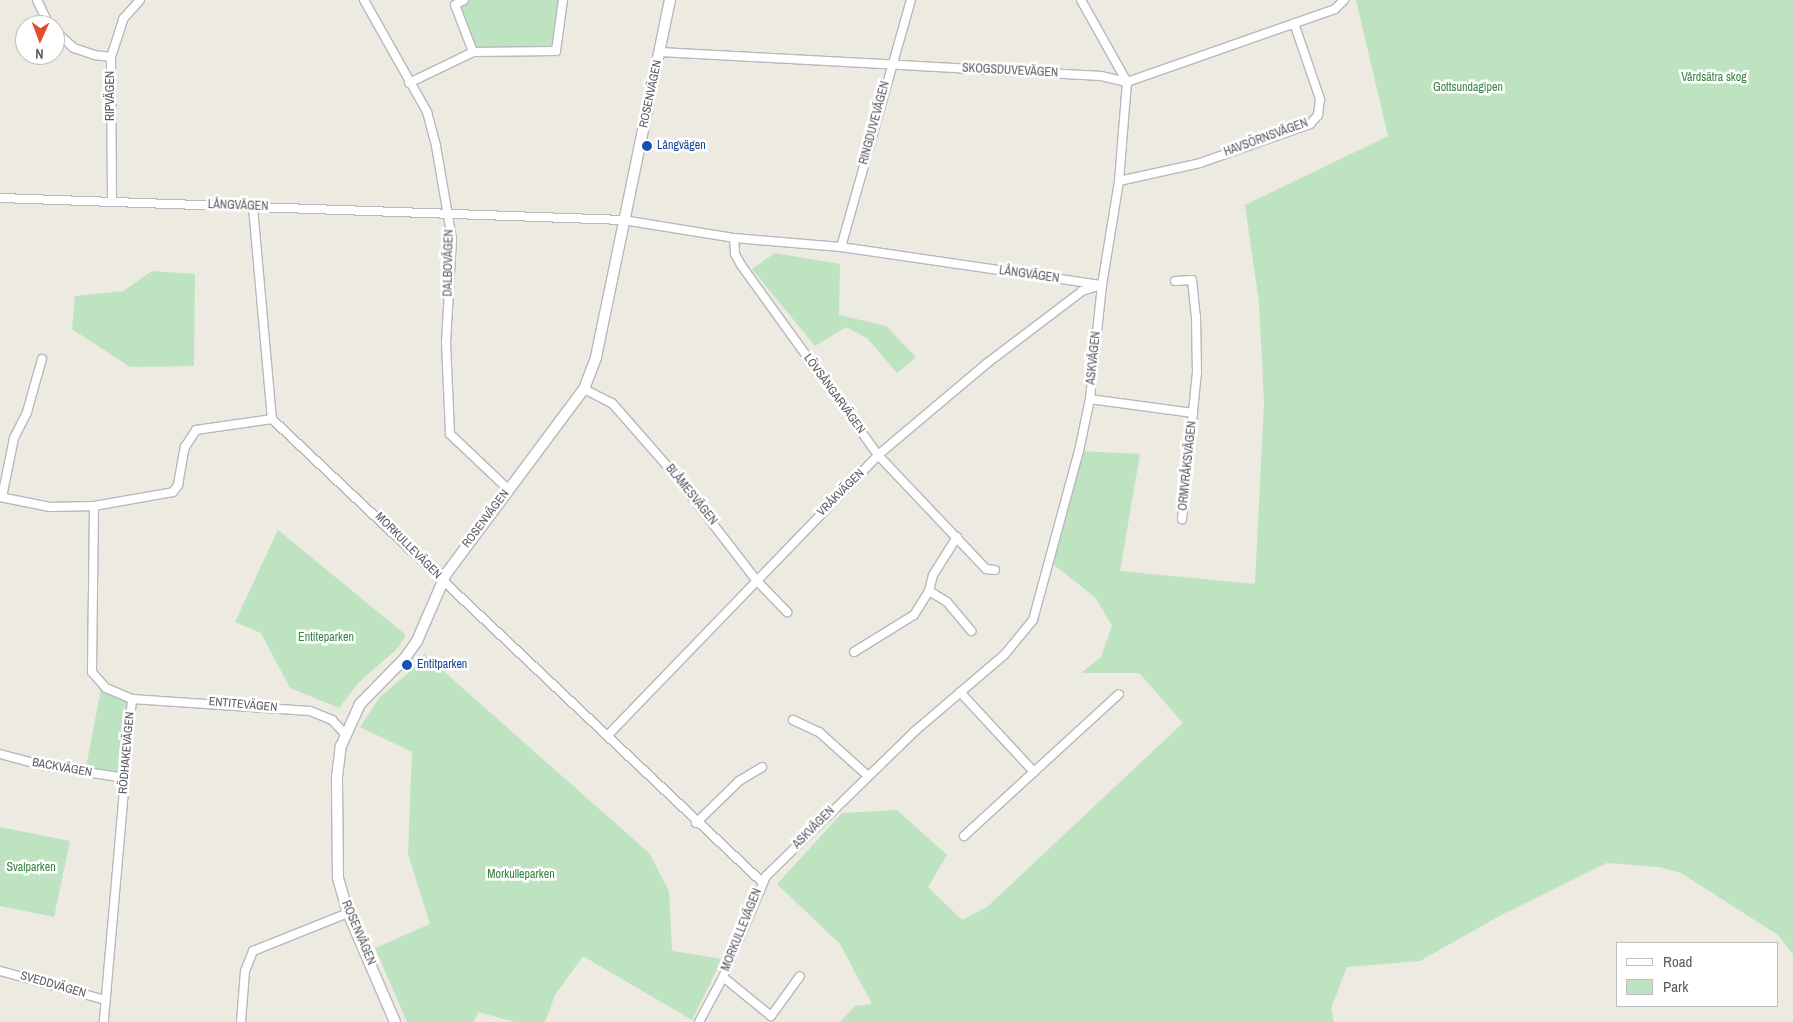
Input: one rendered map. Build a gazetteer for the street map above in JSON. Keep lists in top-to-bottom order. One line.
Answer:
{"streets":{"street":["SKOGSDUVEVÄGEN","ROSENVÄGEN","RIPVÄGEN","RINGDUVEVÄGEN","HAVSÖRNSVÄGEN","LÅNGVÄGEN","DALBOVÄGEN","ASKVÄGEN","LÖVSÅNGARVÄGEN","ORMVRÅKSVÄGEN","VRÅKVÄGEN","BLÅMESVÄGEN","MORKULLEVÄGEN","ENTITEVÄGEN","RÖDHAKEVÄGEN","BACKVÄGEN","SVEDDVÄGEN"]},"crossings":[["SKOGSDUVEVÄGEN","ROSENVÄGEN"],["SKOGSDUVEVÄGEN","RINGDUVEVÄGEN"],["SKOGSDUVEVÄGEN","ASKVÄGEN"],["ROSENVÄGEN","LÅNGVÄGEN"],["ROSENVÄGEN","DALBOVÄGEN"],["ROSENVÄGEN","BLÅMESVÄGEN"],["ROSENVÄGEN","MORKULLEVÄGEN"],["ROSENVÄGEN","ENTITEVÄGEN"],["RIPVÄGEN","LÅNGVÄGEN"],["RINGDUVEVÄGEN","LÅNGVÄGEN"],["HAVSÖRNSVÄGEN","ASKVÄGEN"],["LÅNGVÄGEN","DALBOVÄGEN"],["LÅNGVÄGEN","ASKVÄGEN"],["LÅNGVÄGEN","LÖVSÅNGARVÄGEN"],["LÅNGVÄGEN","VRÅKVÄGEN"],["ASKVÄGEN","ORMVRÅKSVÄGEN"],["ASKVÄGEN","VRÅKVÄGEN"],["ASKVÄGEN","MORKULLEVÄGEN"],["LÖVSÅNGARVÄGEN","VRÅKVÄGEN"],["VRÅKVÄGEN","BLÅMESVÄGEN"],["VRÅKVÄGEN","MORKULLEVÄGEN"],["ENTITEVÄGEN","RÖDHAKEVÄGEN"],["RÖDHAKEVÄGEN","BACKVÄGEN"],["RÖDHAKEVÄGEN","SVEDDVÄGEN"]],"parks":["Vårdsätra skog","Gottsundagipen","Entiteparken","Svalparken","Morkulleparken"],"places":["Långvägen","Entitparken"],"legend":["Road","Park"],"north":"bottom"}
